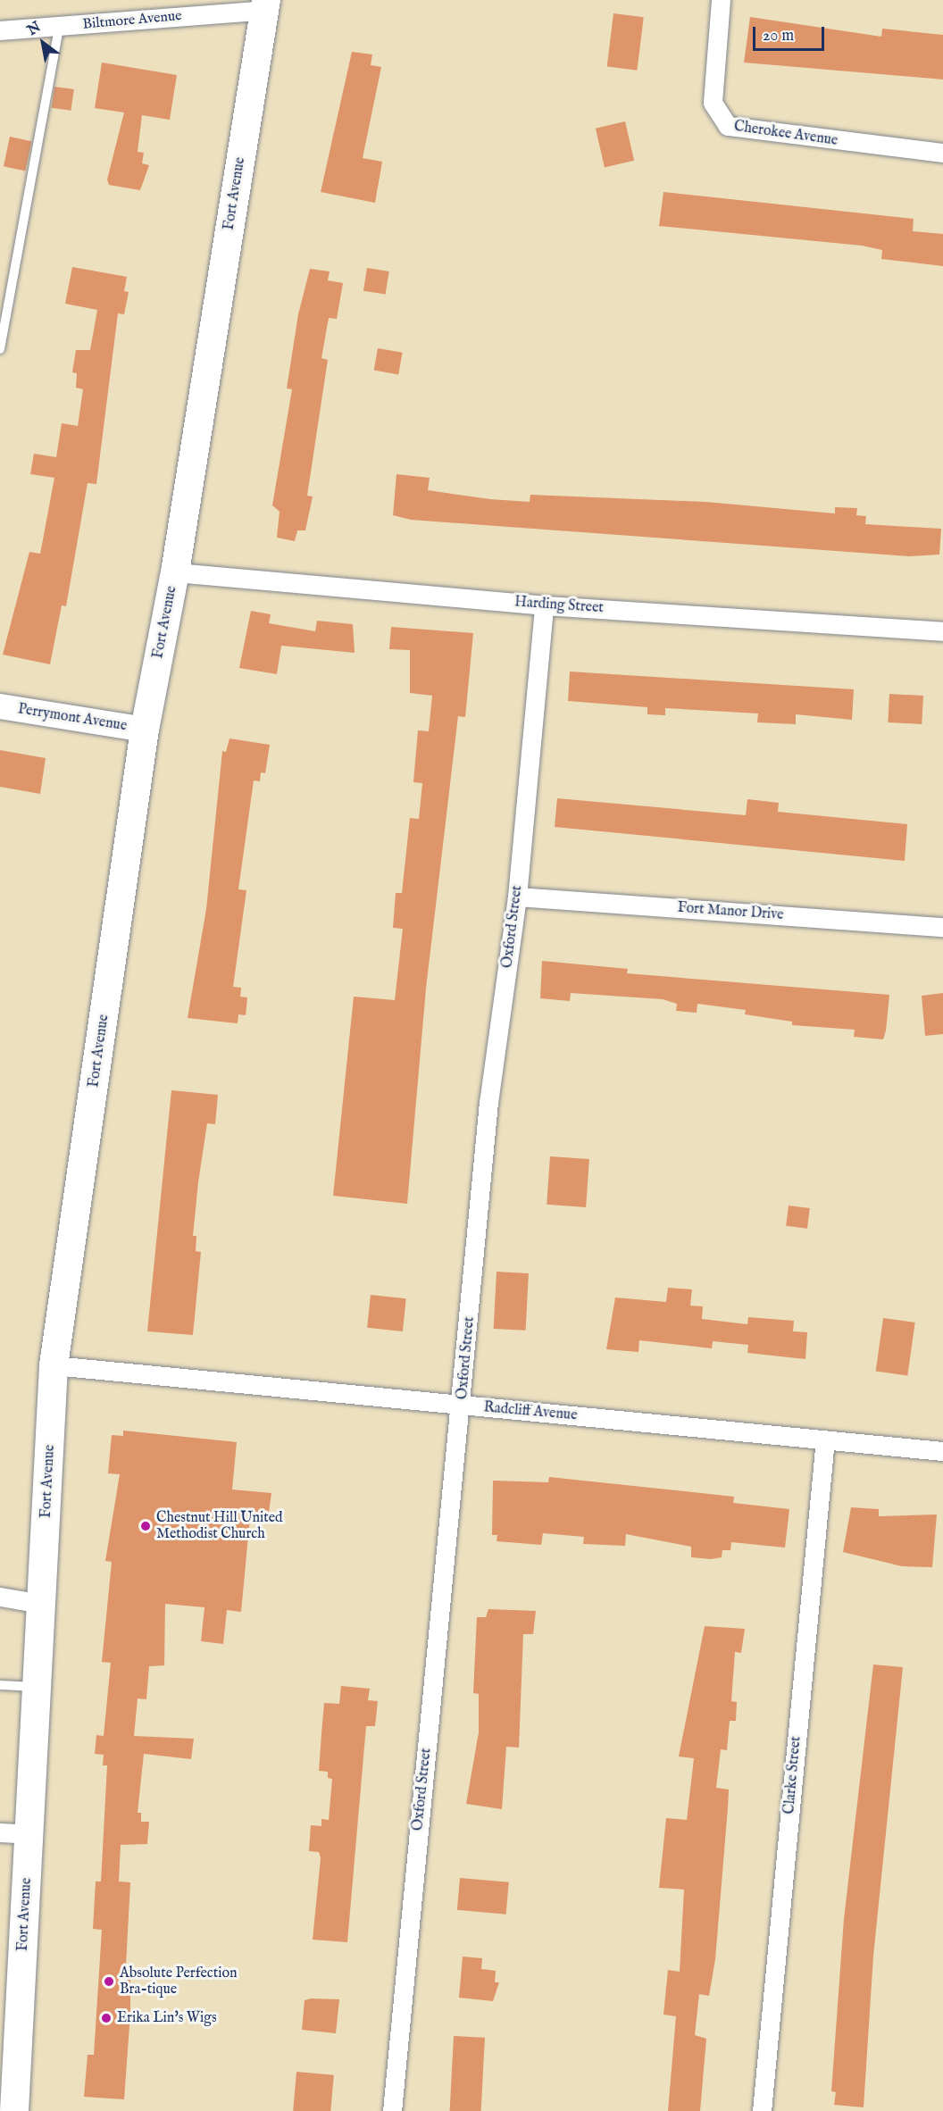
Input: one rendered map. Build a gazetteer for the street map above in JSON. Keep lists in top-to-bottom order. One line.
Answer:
{"streets":{"main road":["Fort Avenue"],"street":["Biltmore Avenue","Cherokee Avenue","Harding Street","Perrymont Avenue","Fort Manor Drive","Oxford Street","Radcliff Avenue","Clarke Street"]},"crossings":[["Biltmore Avenue","Fort Avenue"],["Fort Avenue","Harding Street"],["Fort Avenue","Perrymont Avenue"],["Fort Avenue","Radcliff Avenue"],["Harding Street","Oxford Street"],["Fort Manor Drive","Oxford Street"],["Oxford Street","Radcliff Avenue"],["Radcliff Avenue","Clarke Street"]],"places":["Chestnut Hill United Methodist Church","Absolute Perfection Bra-tique","Erika Lin's Wigs"],"scale_bar":"20 m","north":"top left"}
